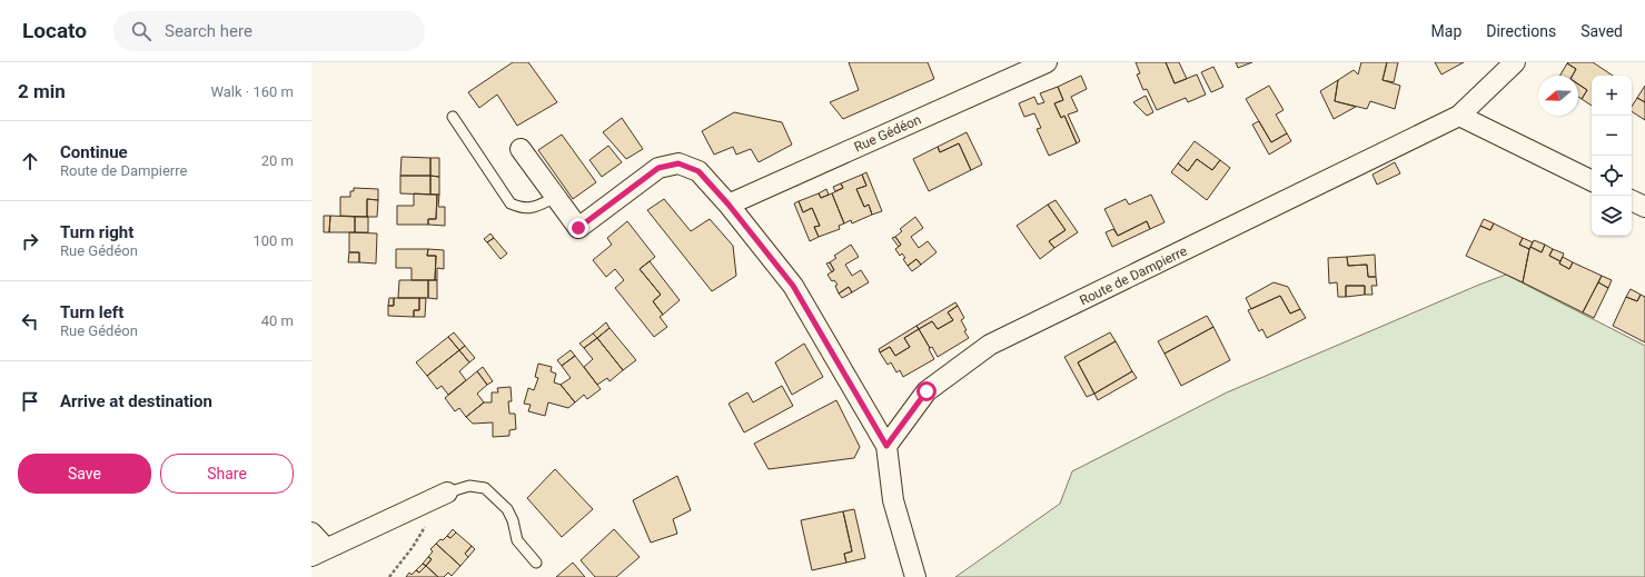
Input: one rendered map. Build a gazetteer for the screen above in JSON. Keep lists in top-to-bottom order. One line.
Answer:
{"streets":{"street":["Rue Gédéon","Route de Dampierre"]},"north":"left","page":{"header":"Locato","search":"Search here","nav":["Map","Directions","Saved"],"heading":["2 min","Walk · 160 m"],"map_buttons":["+","−"],"list":[["Continue","Route de Dampierre","20 m"],["Turn right","Rue Gédéon","100 m"],["Turn left","Rue Gédéon","40 m"],"Arrive at destination"],"buttons":["Save","Share"]}}
